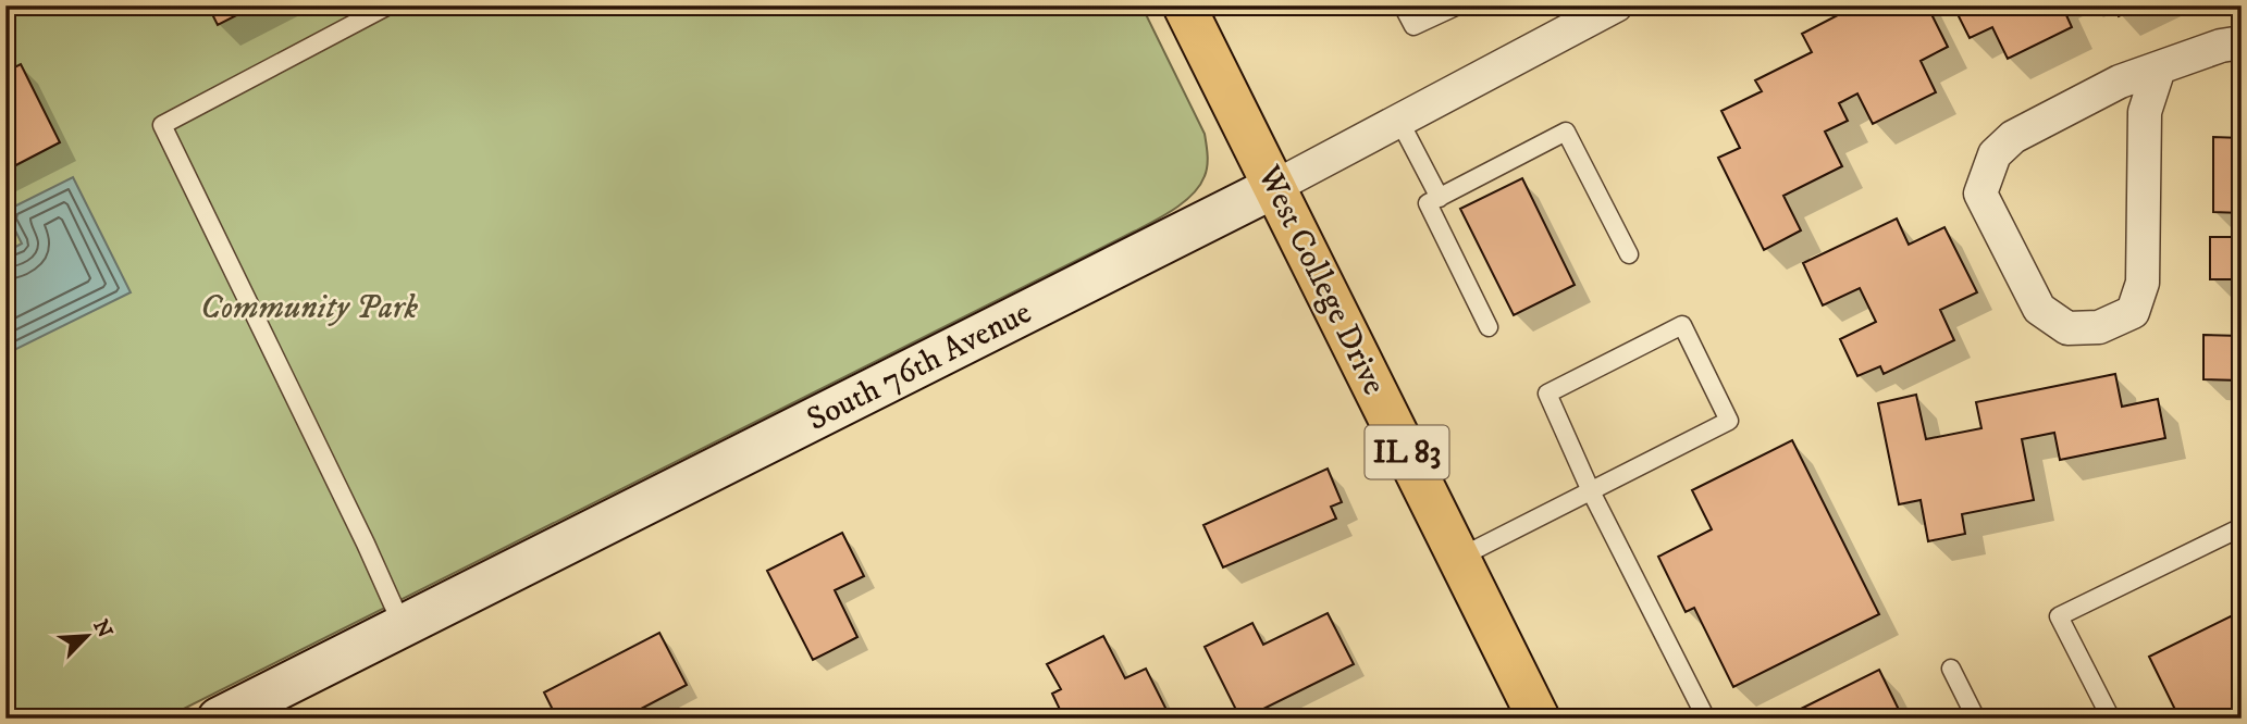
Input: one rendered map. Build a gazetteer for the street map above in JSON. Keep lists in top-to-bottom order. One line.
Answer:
{"streets":{"main road":["West College Drive","IL 83"],"street":["South 76th Avenue"]},"crossings":[["West College Drive","South 76th Avenue"]],"parks":["Community Park"],"north":"top right"}
